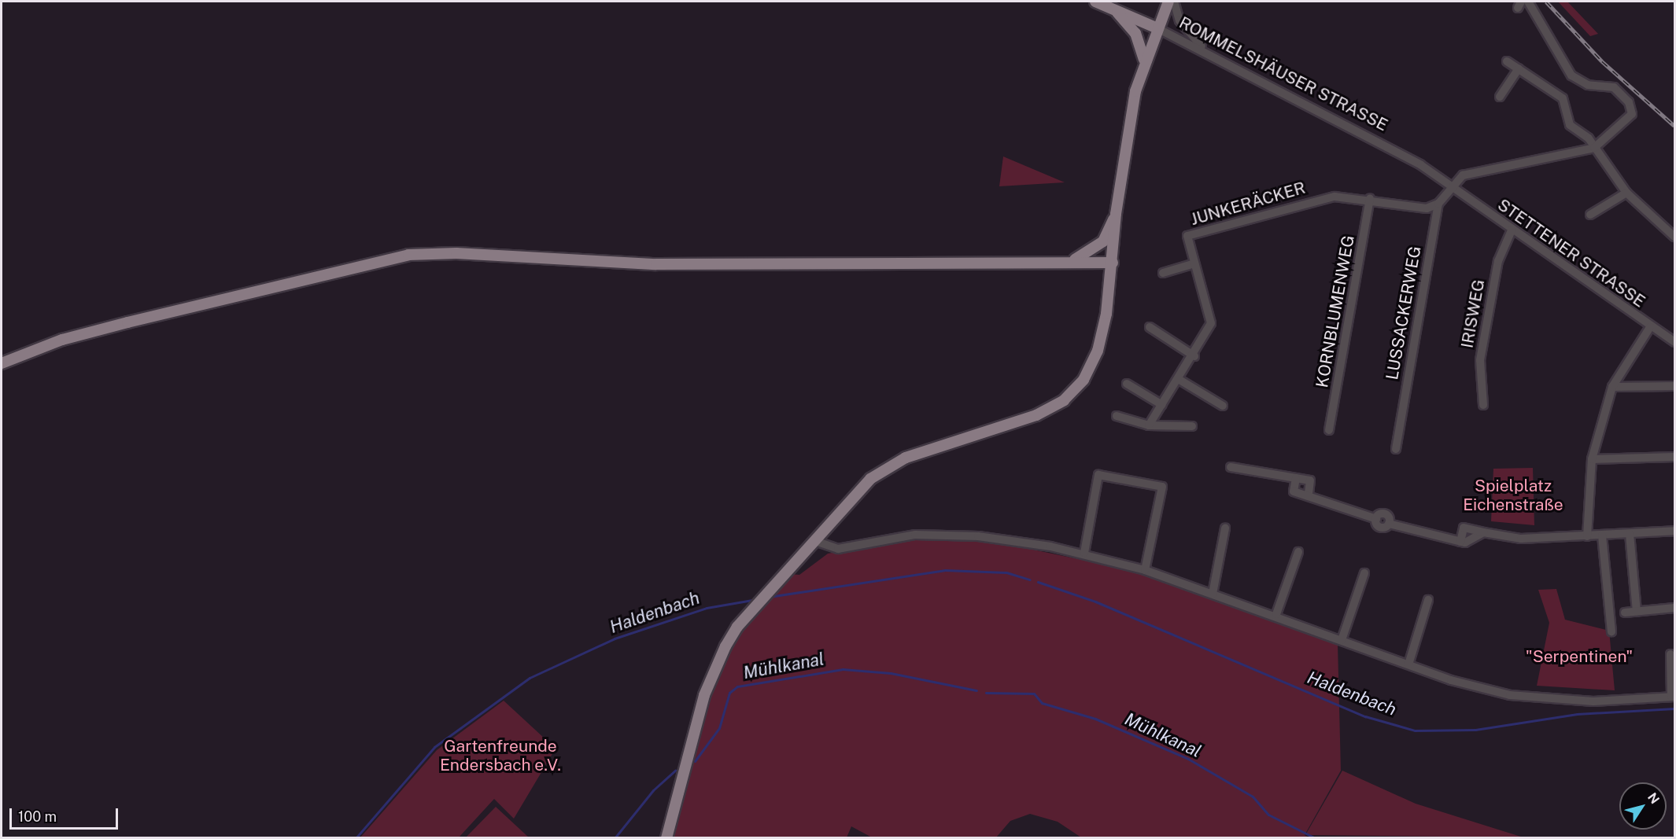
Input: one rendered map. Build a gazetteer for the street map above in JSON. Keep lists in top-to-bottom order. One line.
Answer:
{"streets":{"main road":["ROMMELSHÄUSER STRASSE"],"street":["JUNKERÄCKER","STETTENER STRASSE","KORNBLUMENWEG","LUSSACKERWEG","IRISWEG"]},"crossings":[["ROMMELSHÄUSER STRASSE","STETTENER STRASSE"],["ROMMELSHÄUSER STRASSE","LUSSACKERWEG"],["JUNKERÄCKER","KORNBLUMENWEG"],["JUNKERÄCKER","LUSSACKERWEG"],["STETTENER STRASSE","LUSSACKERWEG"],["STETTENER STRASSE","IRISWEG"]],"water":["Haldenbach","Mühlkanal"],"parks":["Spielplatz Eichenstraße","\"Serpentinen\"","Gartenfreunde Endersbach e.V."],"scale_bar":"100 m","north":"top right"}
